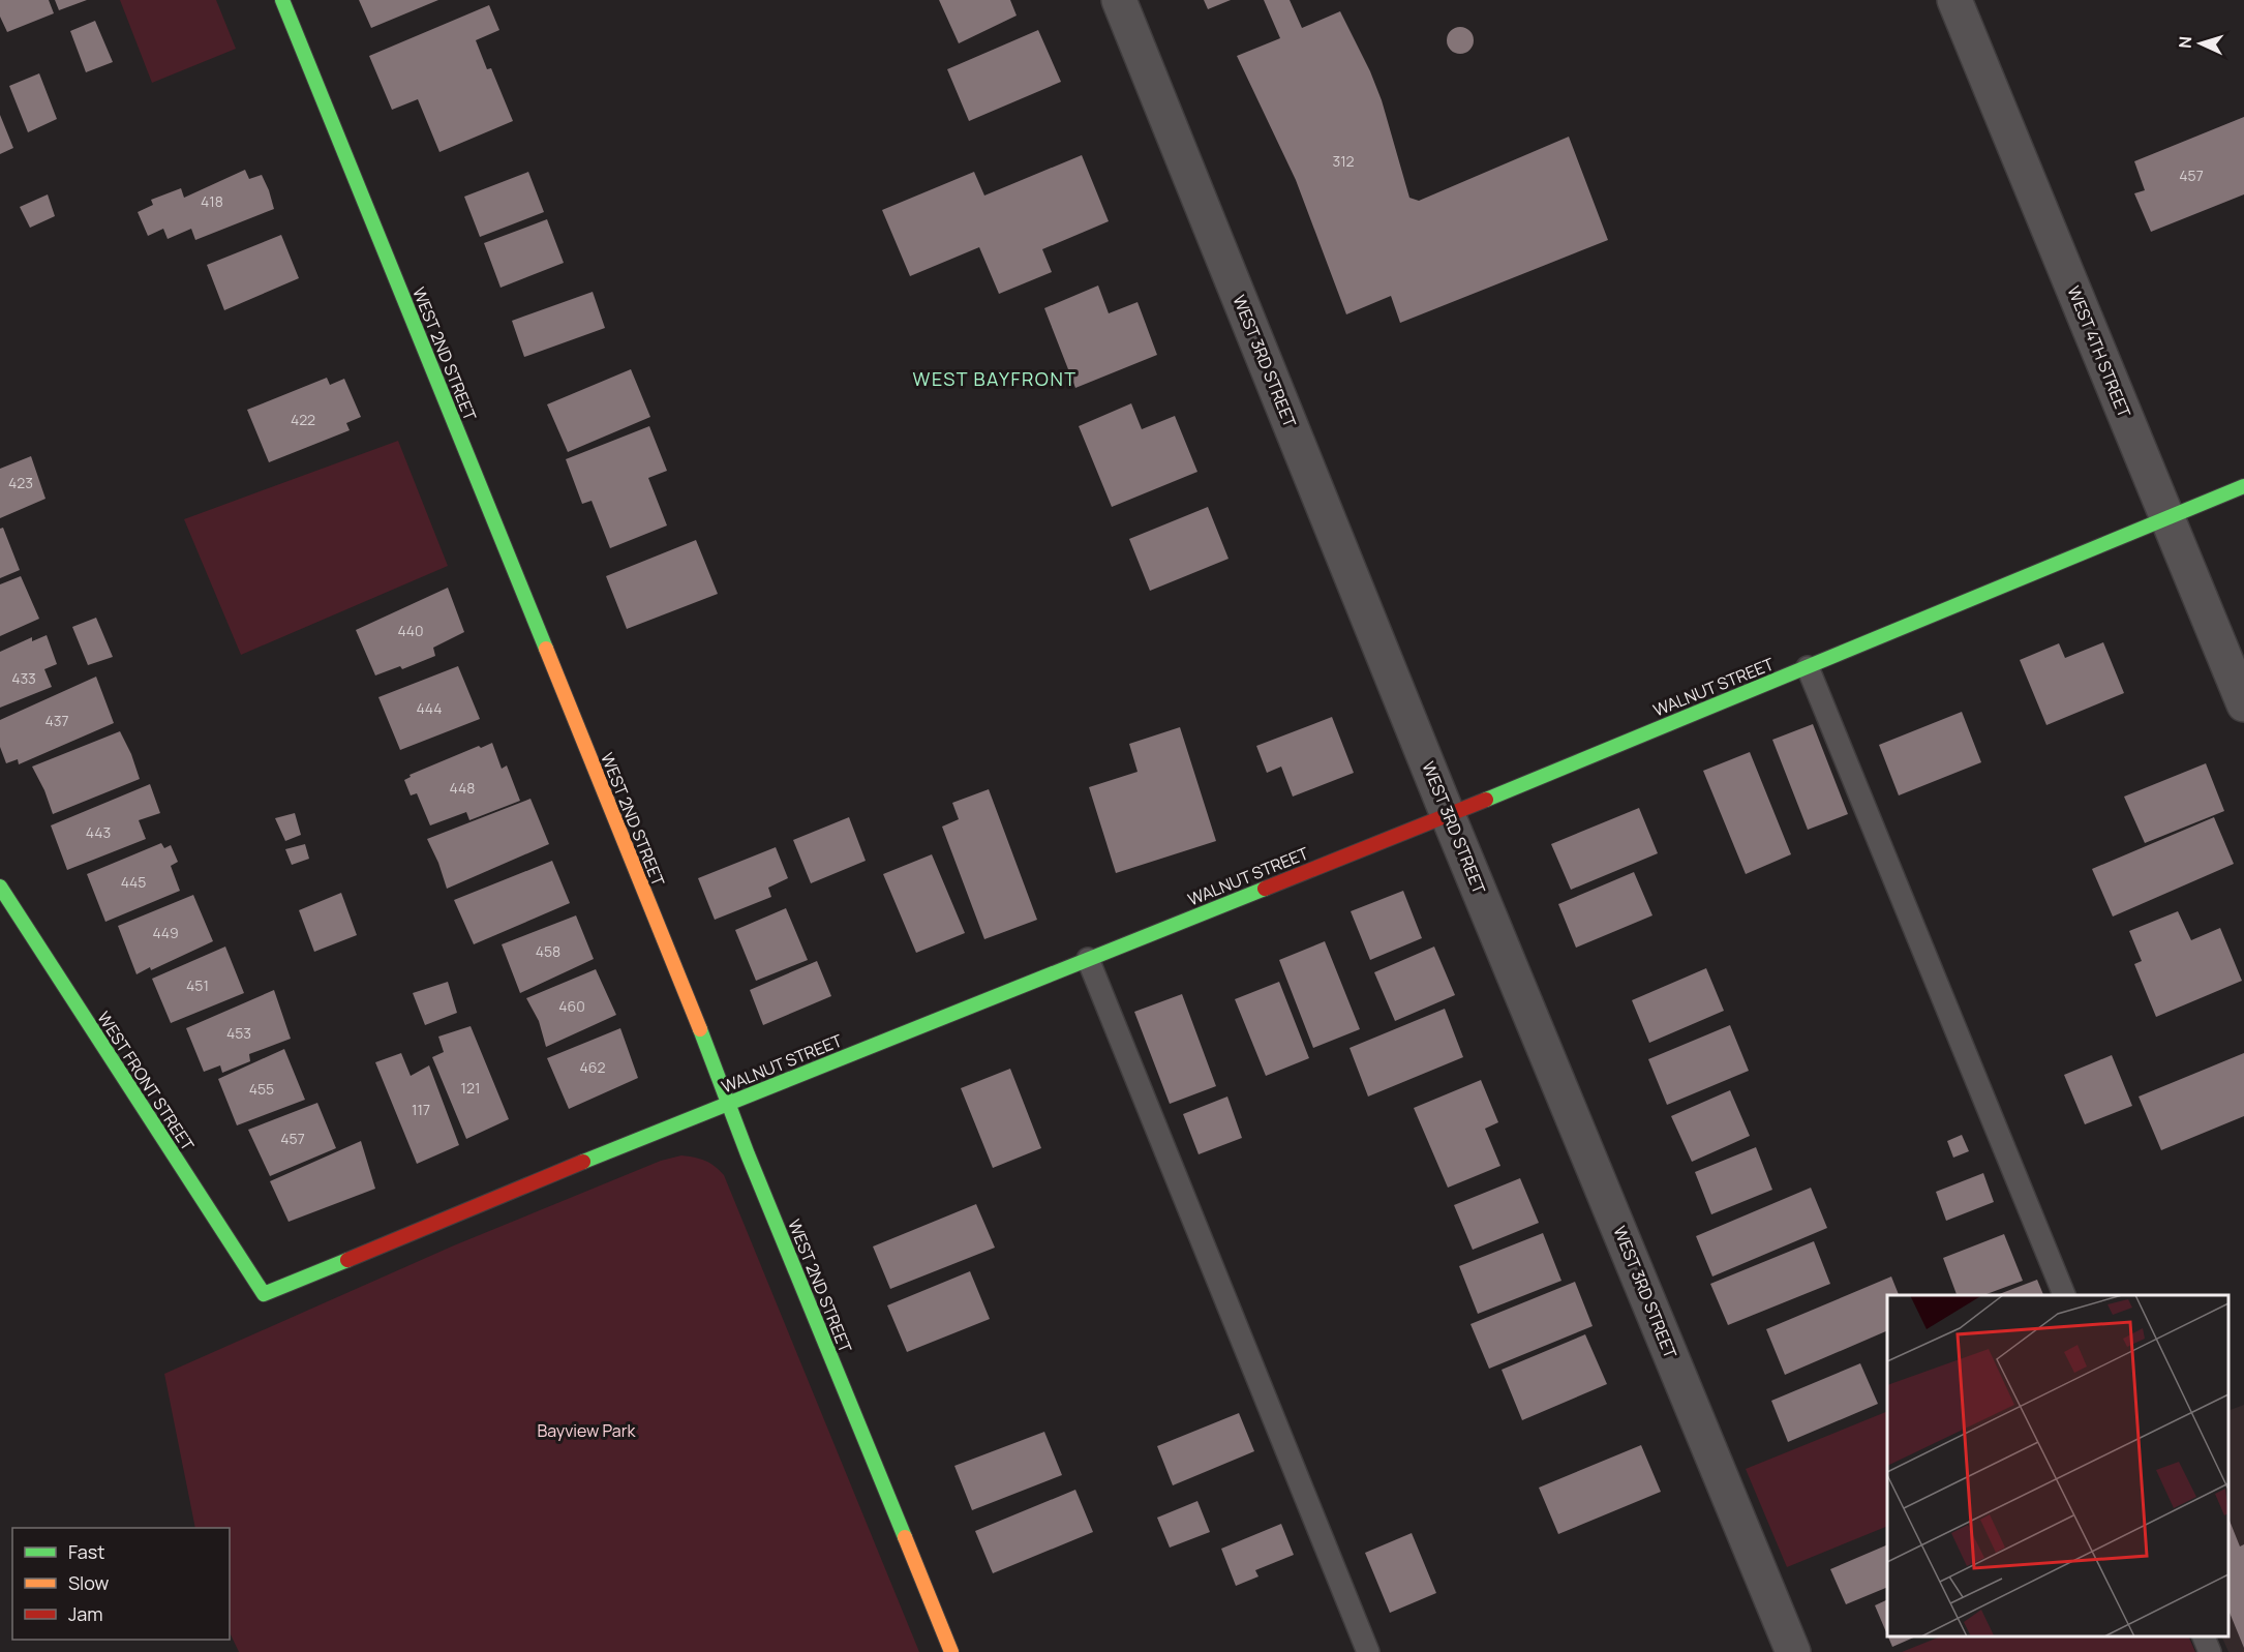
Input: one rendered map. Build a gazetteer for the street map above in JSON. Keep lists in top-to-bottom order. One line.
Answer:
{"streets":{"street":["WEST 4TH STREET","WEST 2ND STREET","WEST 3RD STREET","WALNUT STREET","WEST FRONT STREET"]},"crossings":[["WEST 4TH STREET","WALNUT STREET"],["WEST 2ND STREET","WALNUT STREET"],["WEST 3RD STREET","WALNUT STREET"],["WALNUT STREET","WEST FRONT STREET"]],"districts":["WEST BAYFRONT"],"parks":["Bayview Park"],"house_numbers":["312","457","418","422","423","440","433","444","437","448","443","445","449","458","451","460","453","462","121","455","117","457"],"legend":["Fast","Slow","Jam"],"north":"left"}
